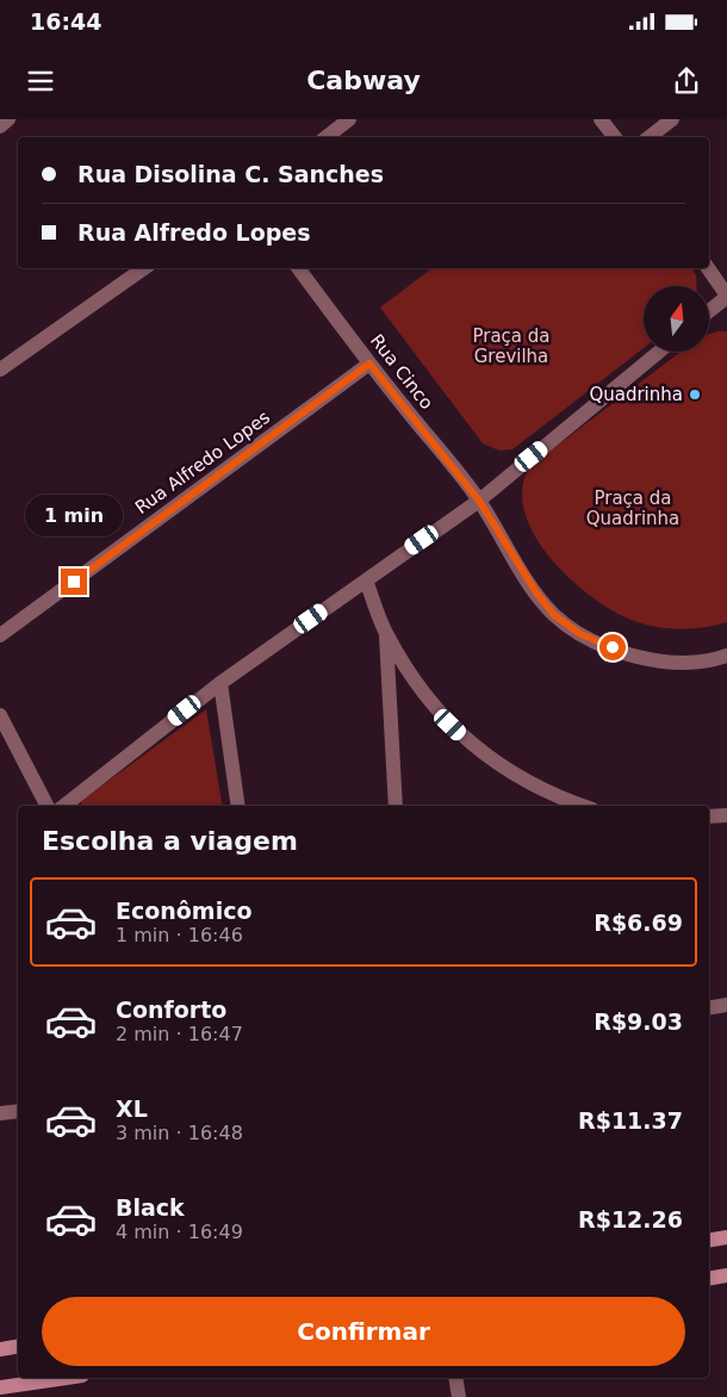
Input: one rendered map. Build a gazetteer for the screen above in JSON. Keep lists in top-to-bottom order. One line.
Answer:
{"streets":{"street":["Rua Cinco","Rua Alfredo Lopes"]},"crossings":[["Rua Cinco","Rua Alfredo Lopes"]],"parks":["Praça da Grevilha","Praça da Quadrinha"],"places":["Quadrinha"],"north":"top","page":{"status":"16:44","header":"Cabway","banner":["Rua Disolina C. Sanches","Rua Alfredo Lopes"],"bubble":"1 min","heading":"Escolha a viagem","list":[{"name":"Econômico","note":"1 min · 16:46","value":"R$6.69"},{"name":"Conforto","note":"2 min · 16:47","value":"R$9.03"},{"name":"XL","note":"3 min · 16:48","value":"R$11.37"},{"name":"Black","note":"4 min · 16:49","value":"R$12.26"}],"buttons":"Confirmar"}}
